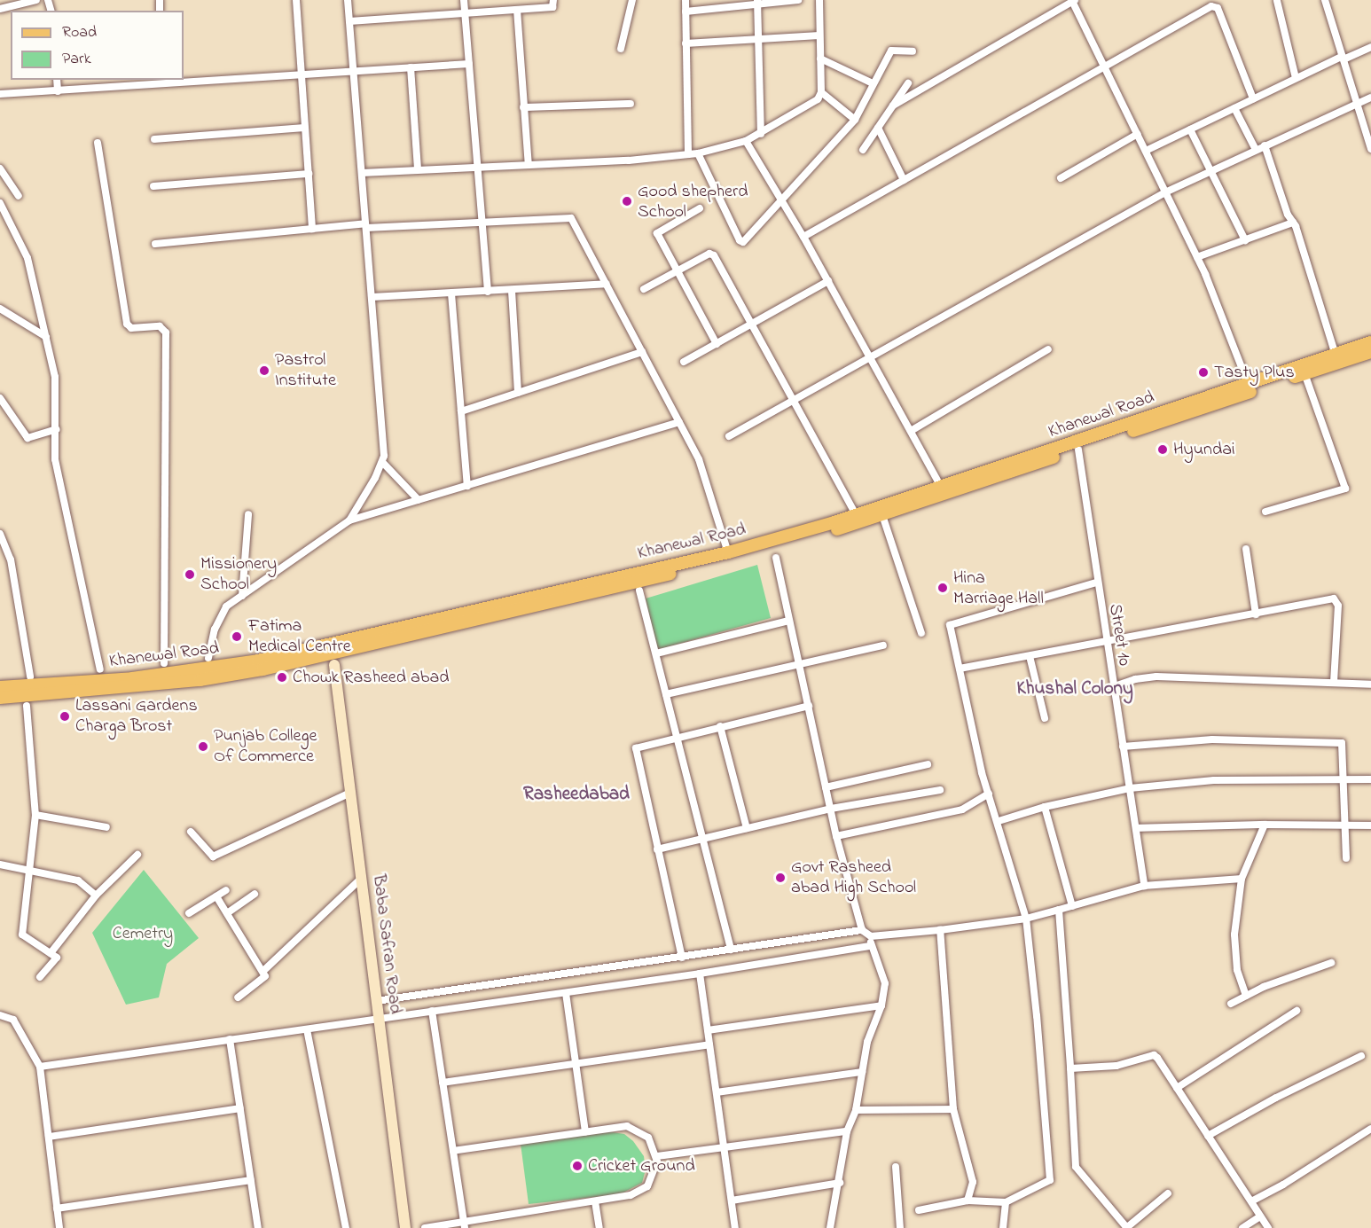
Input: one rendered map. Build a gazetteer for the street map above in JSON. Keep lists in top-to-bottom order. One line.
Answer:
{"streets":{"main road":["Khanewal Road","Baba Safran Road"],"street":["Street 10"]},"crossings":[["Khanewal Road","Street 10"]],"districts":["Khushal Colony","Rasheedabad"],"parks":["Cemetry"],"places":["Good shepherd School","Pastrol Institute","Tasty Plus","Hyundai","Missionery School","Hina Marriage Hall","Fatima Medical Centre","Chowk Rasheed abad","Lassani Gardens Charga Brost","Punjab College Of Commerce","Govt Rasheed abad High School","Cricket Ground"],"legend":["Road","Park"]}
